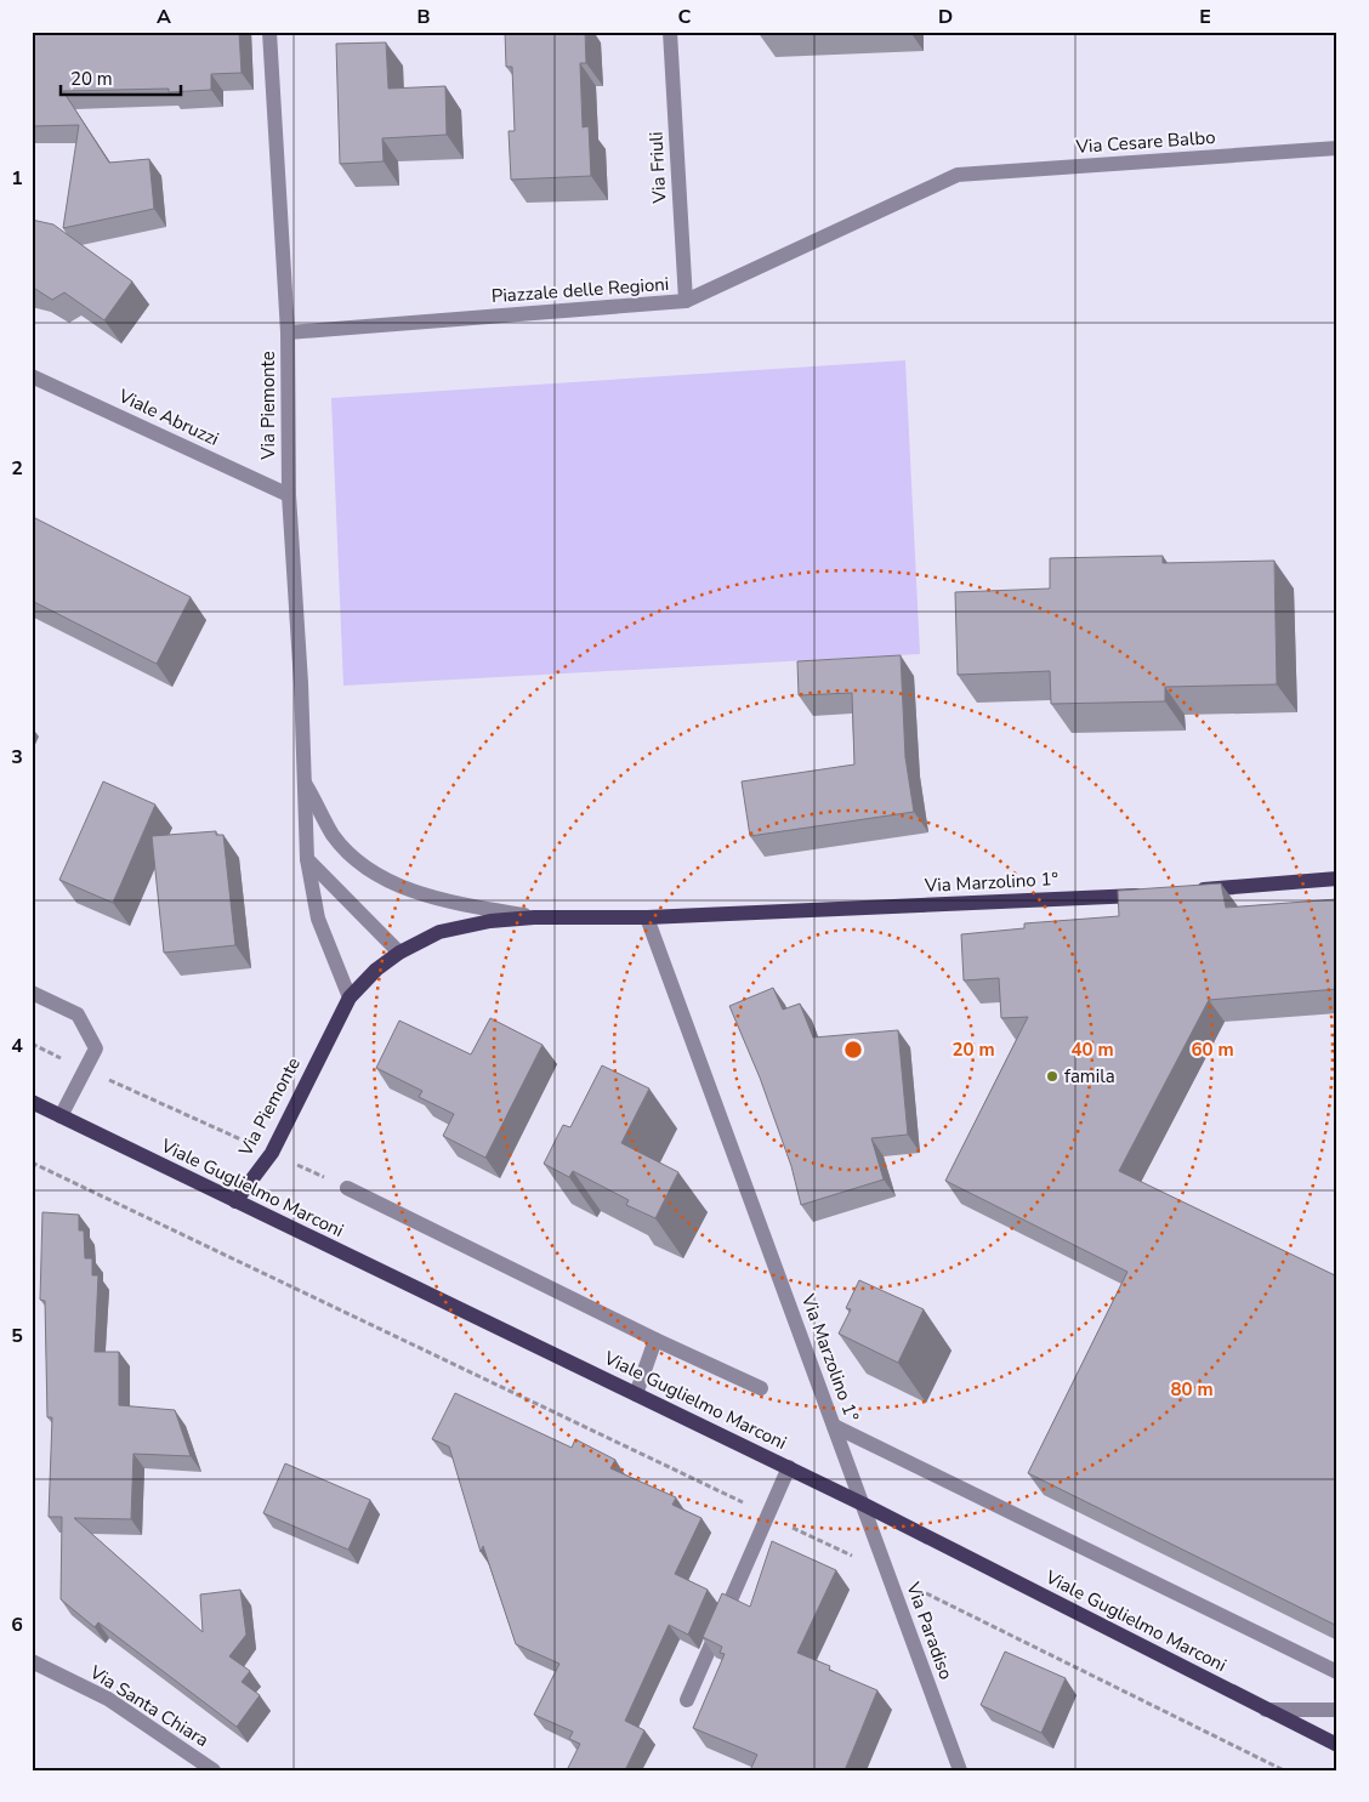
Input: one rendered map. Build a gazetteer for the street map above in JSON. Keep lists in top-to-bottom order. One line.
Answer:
{"streets":{"main road":["Via Piemonte","Via Marzolino 1°","Viale Guglielmo Marconi"],"street":["Via Cesare Balbo","Via Friuli","Piazzale delle Regioni","Viale Abruzzi","Via Paradiso","Via Santa Chiara"]},"crossings":[["Via Cesare Balbo","Piazzale delle Regioni"],["Via Friuli","Piazzale delle Regioni"],["Piazzale delle Regioni","Via Piemonte"],["Via Piemonte","Viale Abruzzi"],["Via Piemonte","Via Marzolino 1°"],["Via Piemonte","Viale Guglielmo Marconi"],["Via Marzolino 1°","Viale Guglielmo Marconi"],["Via Marzolino 1°","Via Paradiso"],["Viale Guglielmo Marconi","Via Paradiso"]],"places":["famila"],"scale_bar":"20 m","grid":{"columns":["A","B","C","D","E"],"rows":["1","2","3","4","5","6"]},"rings":["20 m","40 m","60 m","80 m"]}
